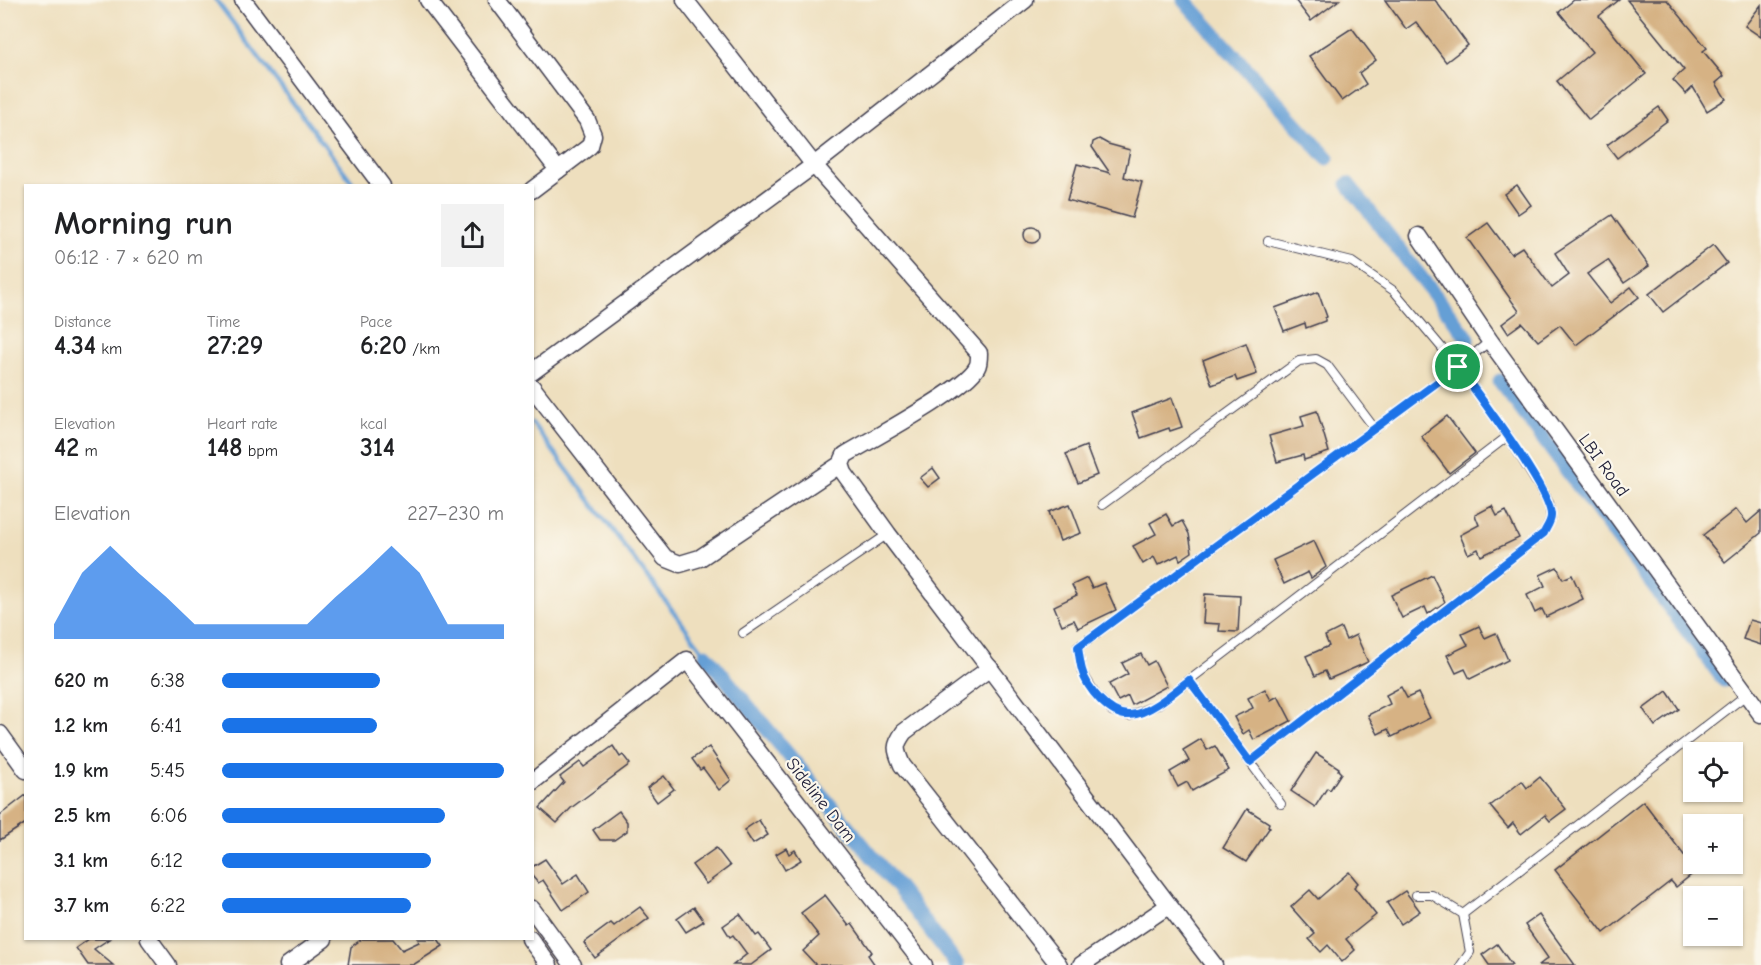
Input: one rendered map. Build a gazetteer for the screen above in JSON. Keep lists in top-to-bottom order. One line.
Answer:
{"streets":{"street":["LBI Road","Sideline Dam"]},"page":{"heading":["Morning run","06:12 · 7 × 620 m"],"stats":[["Distance","4.34 km"],["Time","27:29"],["Pace","6:20 /km"],["Elevation","42 m"],["Heart rate","148 bpm"],["kcal","314"]],"chart":["Elevation","227–230 m"],"list":[{"name":"620 m","note":"6:38"},{"name":"1.2 km","note":"6:41"},{"name":"1.9 km","note":"5:45"},{"name":"2.5 km","note":"6:06"},{"name":"3.1 km","note":"6:12"},{"name":"3.7 km","note":"6:22"}],"map_buttons":["+","−"]}}
